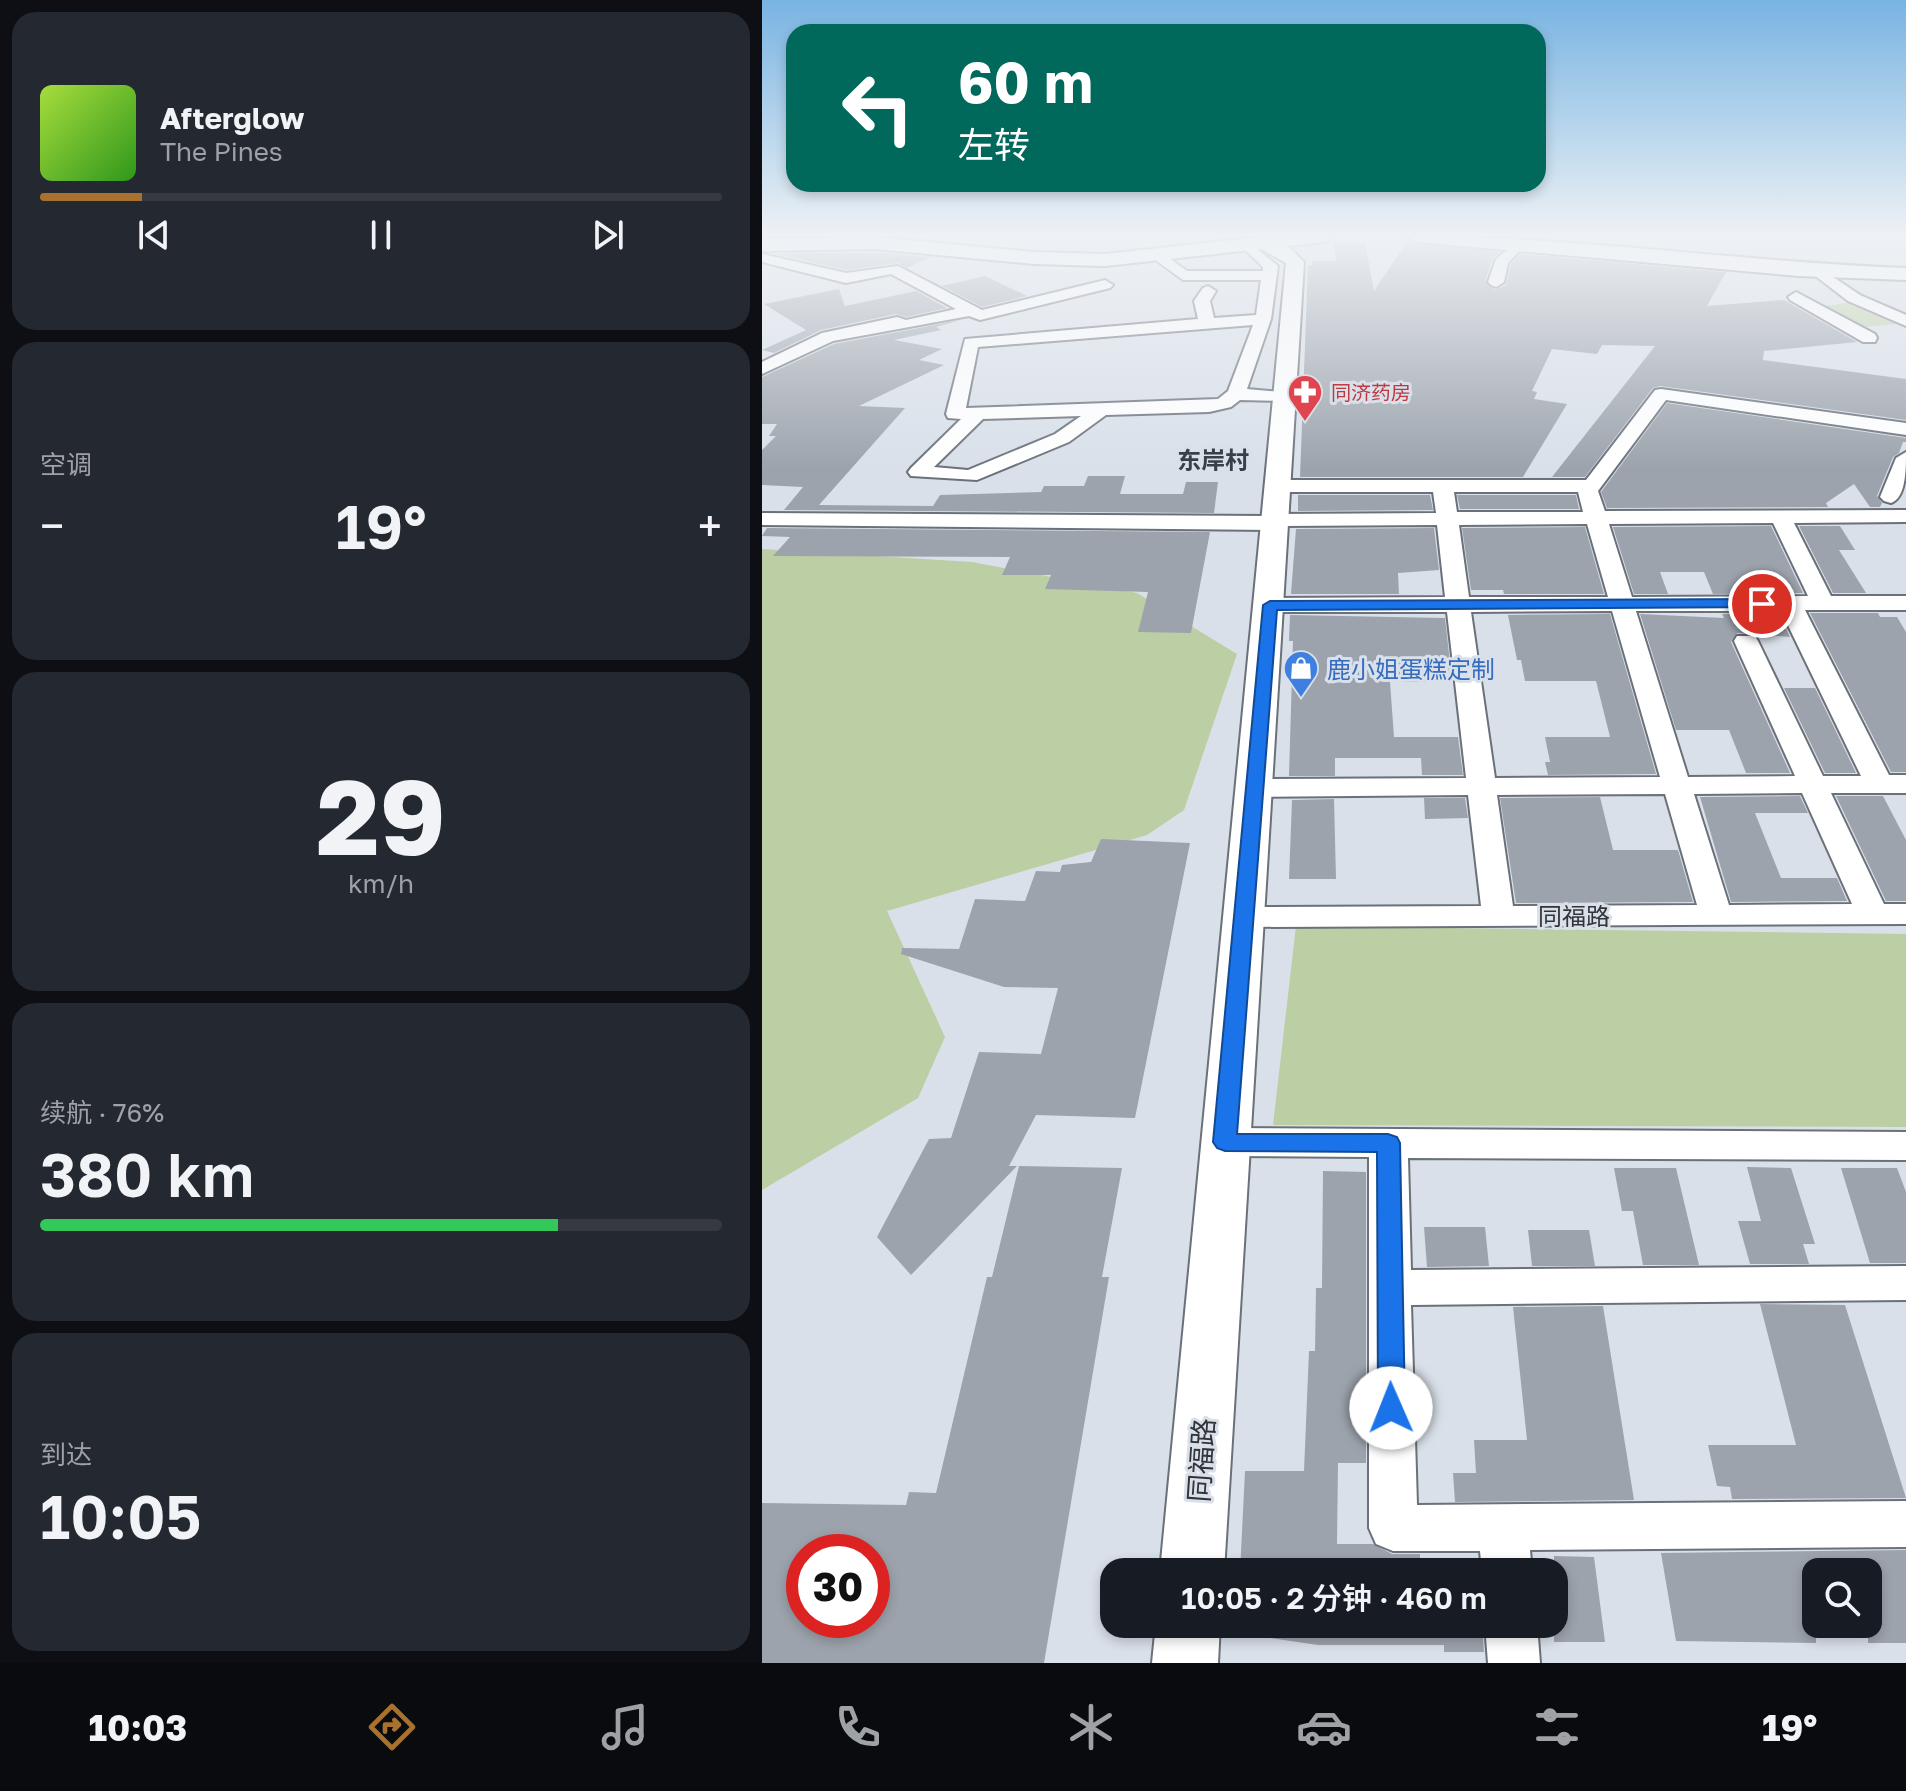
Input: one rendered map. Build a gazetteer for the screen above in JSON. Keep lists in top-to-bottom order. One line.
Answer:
{"streets":{"street":["同福路"]},"districts":["东岸村"],"places":{"pharmacy":["同济药房"],"shop":["鹿小姐蛋糕定制"]},"page":{"turn":["60 m","左转"],"song":["Afterglow","The Pines"],"tile":["空调",["29","km/h"],["续航 · 76%","380 km"],["到达","10:05"]],"heat":["−","19°","+"],"limit":"30","trip":"10:05 · 2 分钟 · 460 m","tabs":["10:03","19°"]}}
